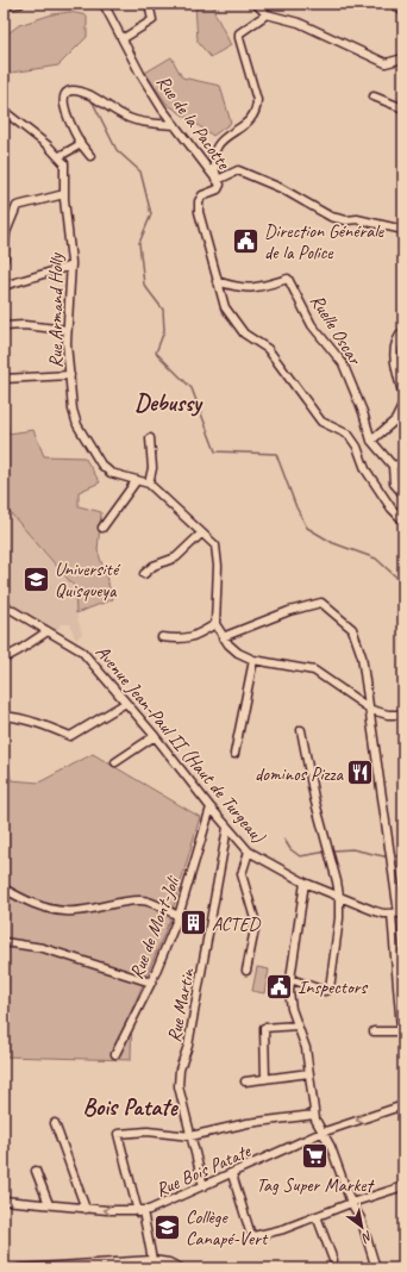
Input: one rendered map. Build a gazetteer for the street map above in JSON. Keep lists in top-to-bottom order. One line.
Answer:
{"streets":{"street":["Rue de la Pacotte","Rue Armand Holly","Ruelle Oscar","Avenue Jean-Paul II (Haut de Turgeau)","Rue de Mont-Joli","Rue Martin","Rue Bois Patate"]},"crossings":[["Rue de la Pacotte","Ruelle Oscar"],["Avenue Jean-Paul II (Haut de Turgeau)","Rue de Mont-Joli"],["Avenue Jean-Paul II (Haut de Turgeau)","Rue Martin"],["Rue Martin","Rue Bois Patate"]],"districts":["Debussy","Bois Patate"],"places":{"public building":["Direction Générale de la Police","Inspectors"],"school or university":["Université Quisqueya","Collège Canapé-Vert"],"restaurant":["dominos Pizza"],"building":["ACTED"],"supermarket":["Tag Super Market"]},"north":"bottom right"}
